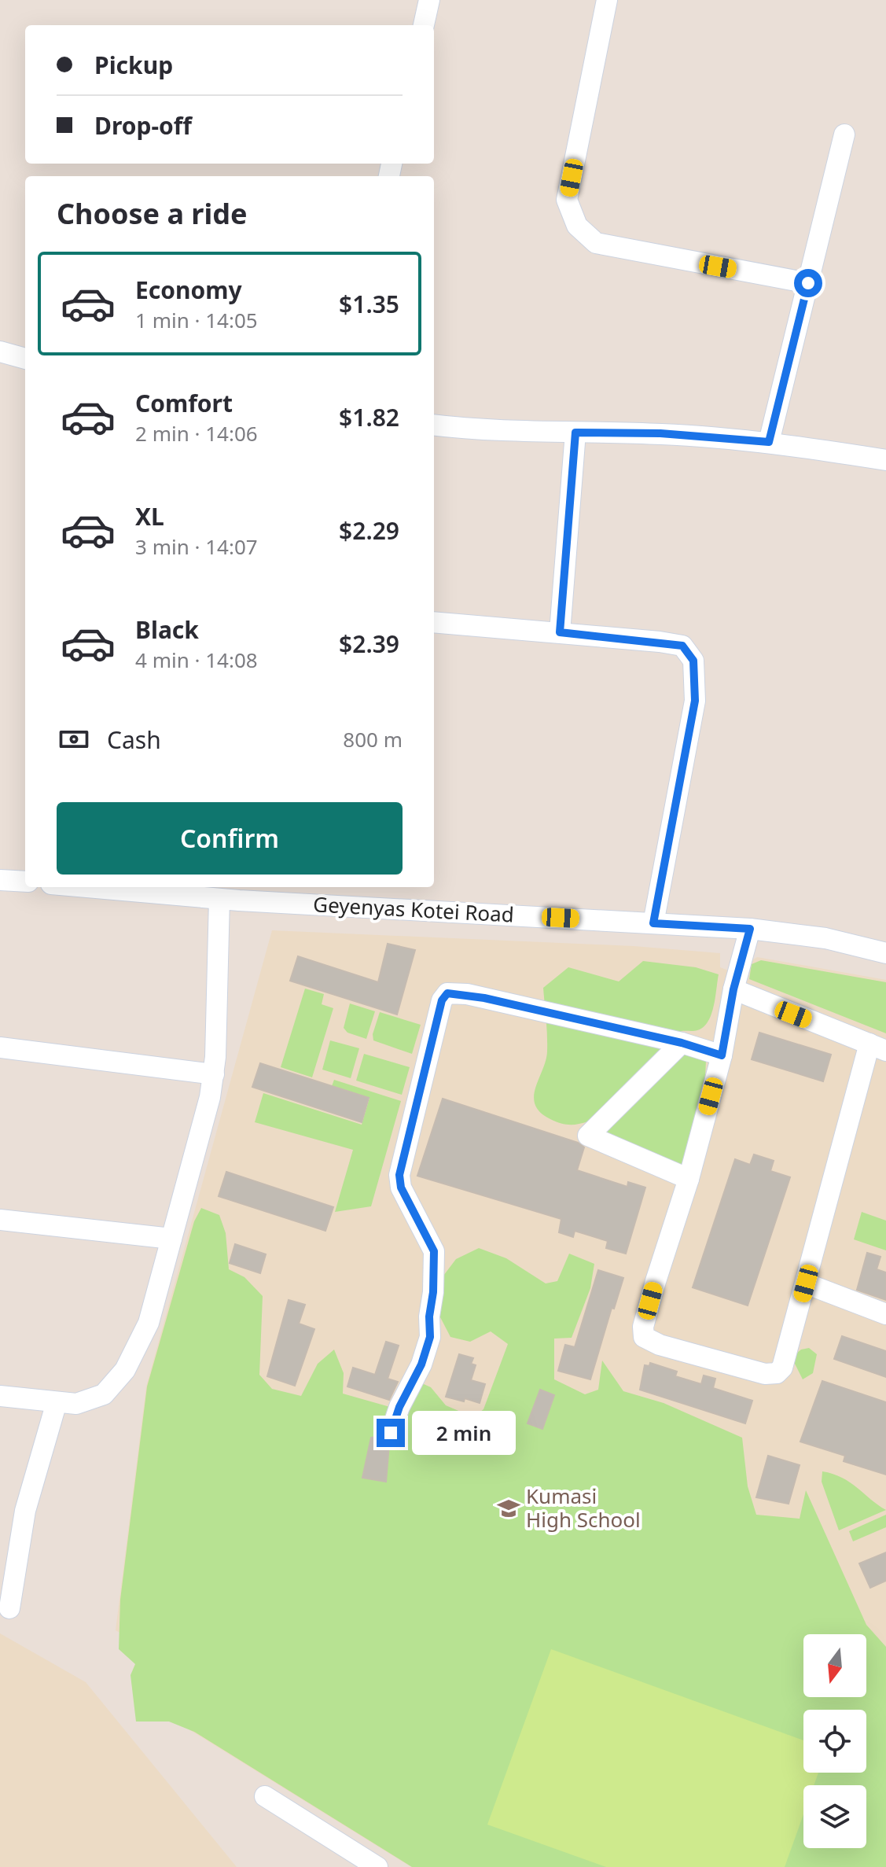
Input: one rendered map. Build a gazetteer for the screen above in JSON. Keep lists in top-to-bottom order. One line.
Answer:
{"streets":{"street":["Geyenyas Kotei Road"]},"places":{"school or university":["Kumasi High School"]},"north":"bottom","page":{"banner":["Pickup","Drop-off"],"heading":"Choose a ride","list":[{"name":"Economy","note":"1 min · 14:05","value":"$1.35"},{"name":"Comfort","note":"2 min · 14:06","value":"$1.82"},{"name":"XL","note":"3 min · 14:07","value":"$2.29"},{"name":"Black","note":"4 min · 14:08","value":"$2.39"}],"pay":["Cash","800 m"],"buttons":"Confirm","bubble":"2 min"}}
